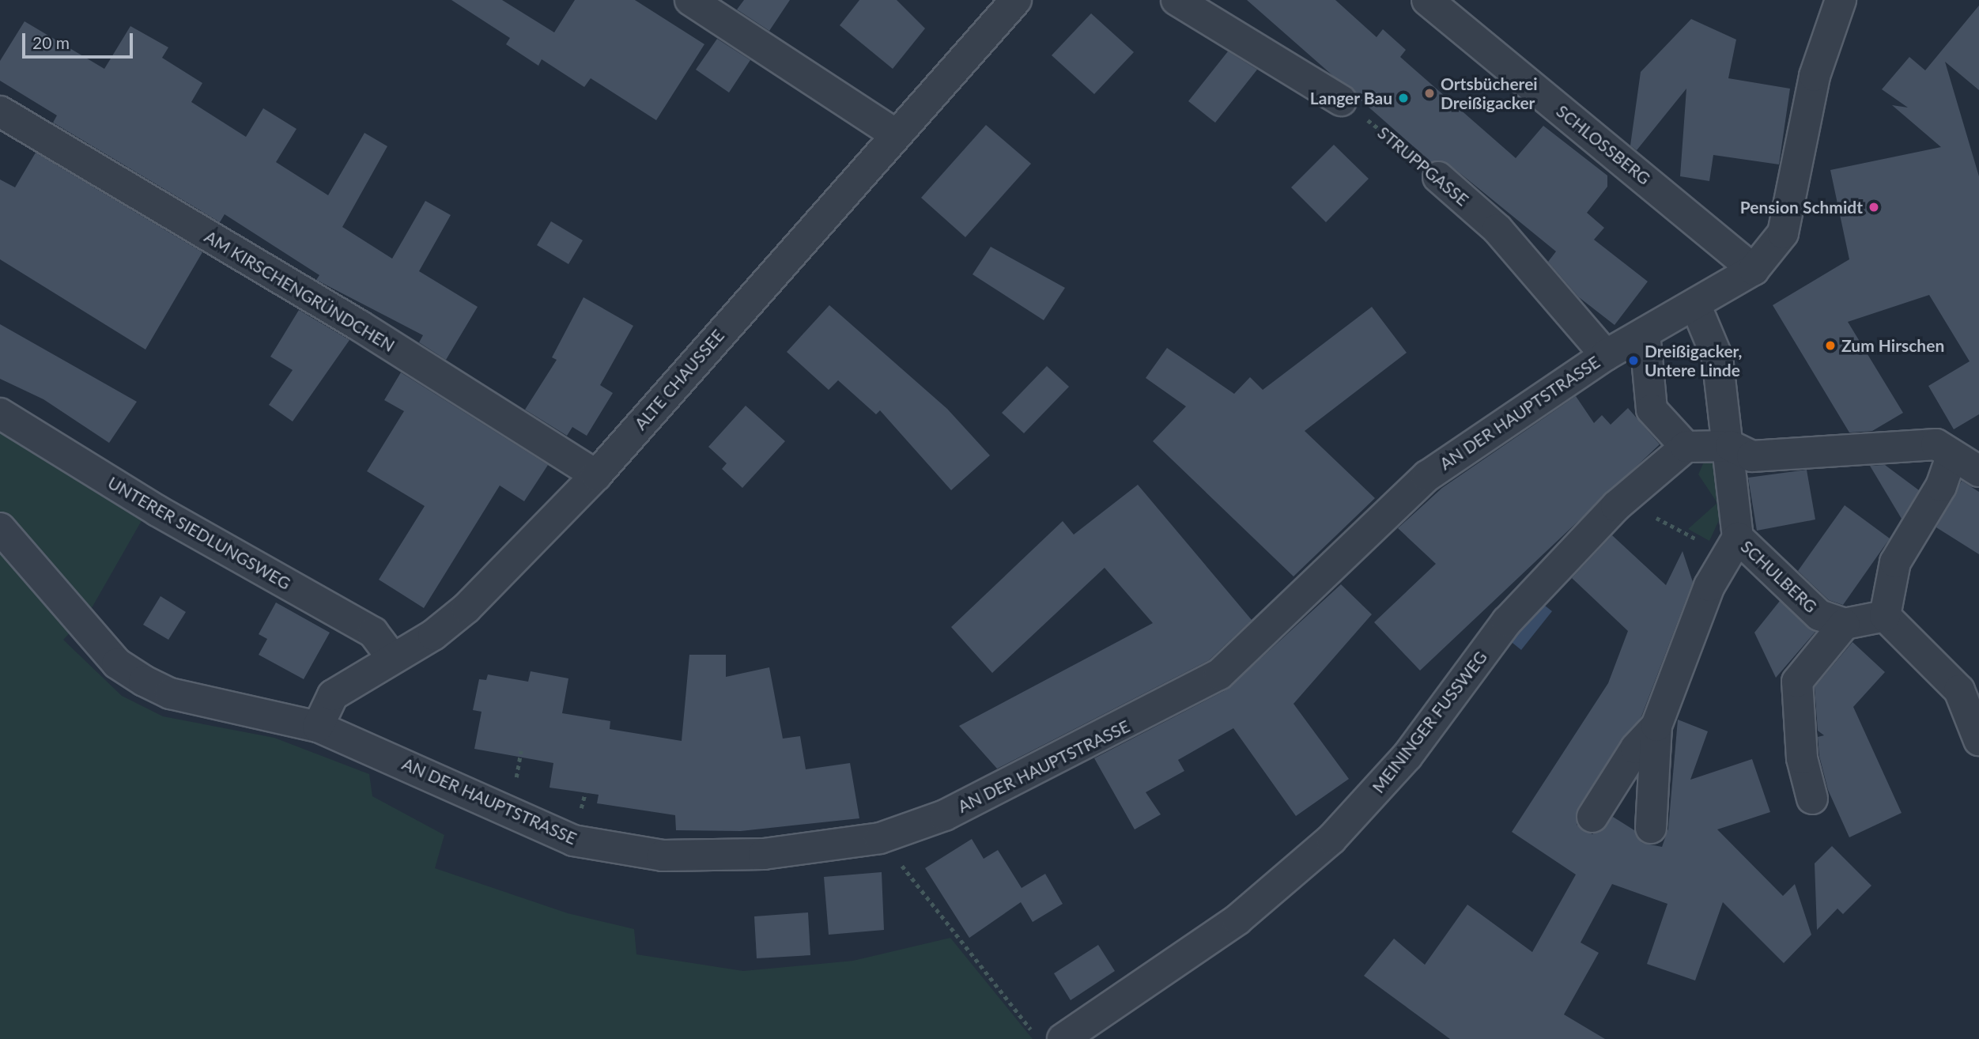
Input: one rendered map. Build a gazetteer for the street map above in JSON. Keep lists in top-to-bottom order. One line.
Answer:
{"streets":{"street":["SCHLOSSBERG","STRUPPGASSE","AM KIRSCHENGRÜNDCHEN","ALTE CHAUSSEE","AN DER HAUPTSTRASSE","UNTERER SIEDLUNGSWEG","SCHULBERG","MEININGER FUSSWEG"]},"crossings":[["SCHLOSSBERG","AN DER HAUPTSTRASSE"],["STRUPPGASSE","AN DER HAUPTSTRASSE"],["AM KIRSCHENGRÜNDCHEN","ALTE CHAUSSEE"],["ALTE CHAUSSEE","AN DER HAUPTSTRASSE"],["ALTE CHAUSSEE","UNTERER SIEDLUNGSWEG"]],"places":["Ortsbücherei Dreißigacker","Langer Bau","Pension Schmidt","Zum Hirschen","Dreißigacker, Untere Linde"],"scale_bar":"20 m"}
